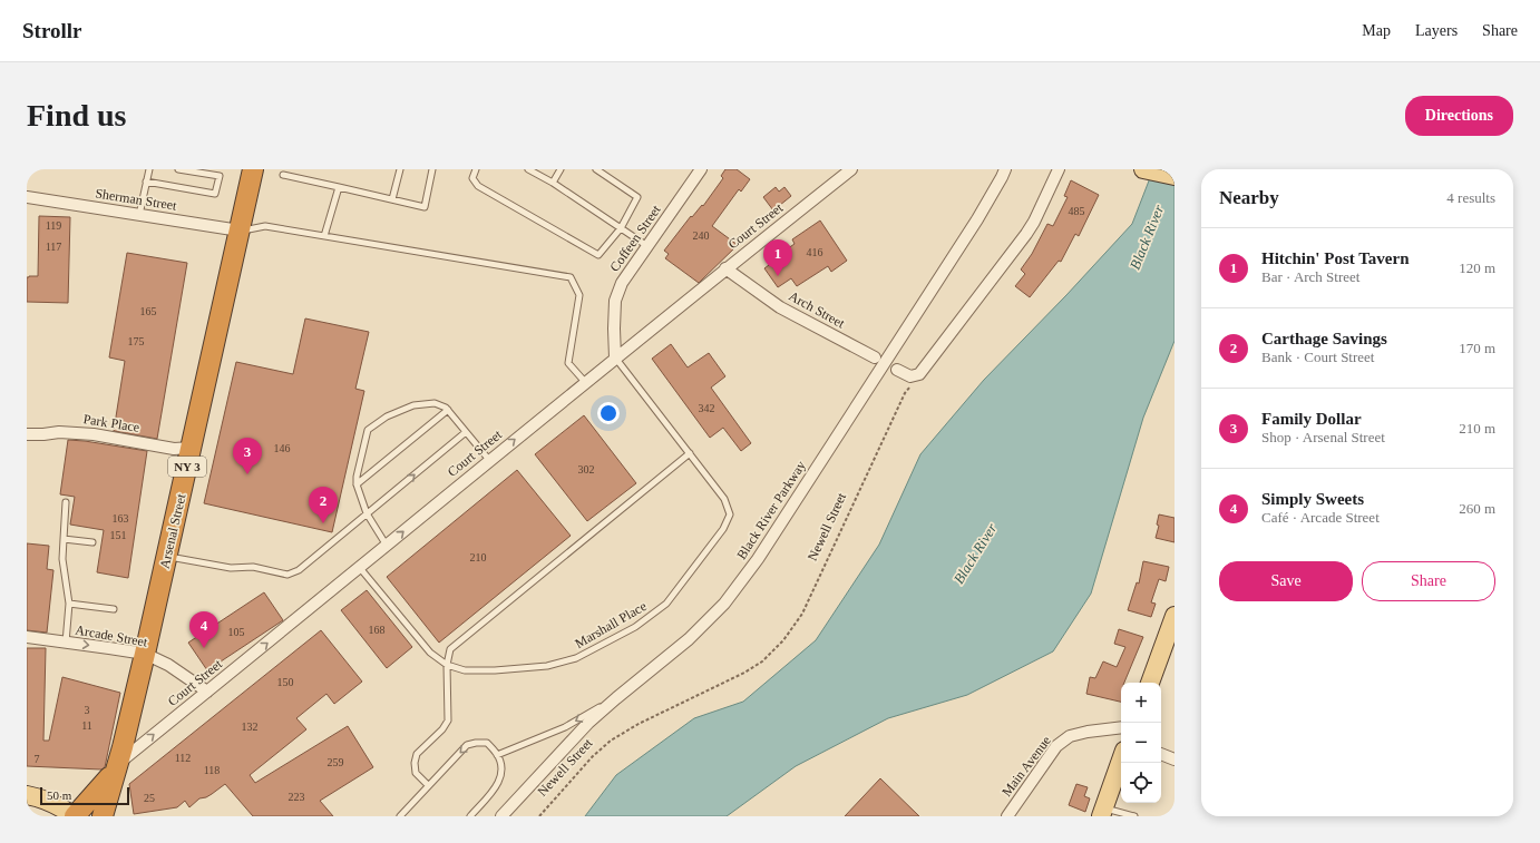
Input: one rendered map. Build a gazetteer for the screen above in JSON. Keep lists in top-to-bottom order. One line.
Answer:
{"streets":{"highway":["NY 3","Arsenal Street"],"street":["Sherman Street","Court Street","Coffeen Street","Arch Street","Park Place","Black River Parkway","Arcade Street","Main Avenue"],"lane":["Marshall Place"],"path":["Newell Street"]},"crossings":[["Sherman Street","Arsenal Street"],["Court Street","Coffeen Street"],["Court Street","Arch Street"],["Court Street","NY 3"],["Court Street","Arsenal Street"],["Court Street","Marshall Place"],["Court Street","Arcade Street"],["Coffeen Street","Marshall Place"],["Park Place","Arsenal Street"],["NY 3","Arsenal Street"],["Arsenal Street","Arcade Street"]],"one_way":["Court Street","Arcade Street"],"water":["Black River"],"house_numbers":["485","119","240","117","416","165","175","342","146","302","163","151","210","168","105","150","3","11","132","112","7","259","118","223","25"],"scale_bar":"50 m","page":{"header":"Strollr","nav":["Map","Layers","Share"],"buttons":["Directions",["Save","Share"]],"title":"Find us","heading":["Nearby","4 results"],"list":[{"mark":"1","name":"Hitchin' Post Tavern","note":"Bar · Arch Street","value":"120 m"},{"mark":"2","name":"Carthage Savings","note":"Bank · Court Street","value":"170 m"},{"mark":"3","name":"Family Dollar","note":"Shop · Arsenal Street","value":"210 m"},{"mark":"4","name":"Simply Sweets","note":"Café · Arcade Street","value":"260 m"}],"pins":["1","3","2","4"],"map_buttons":["+","−"],"scale":"50 m"}}
